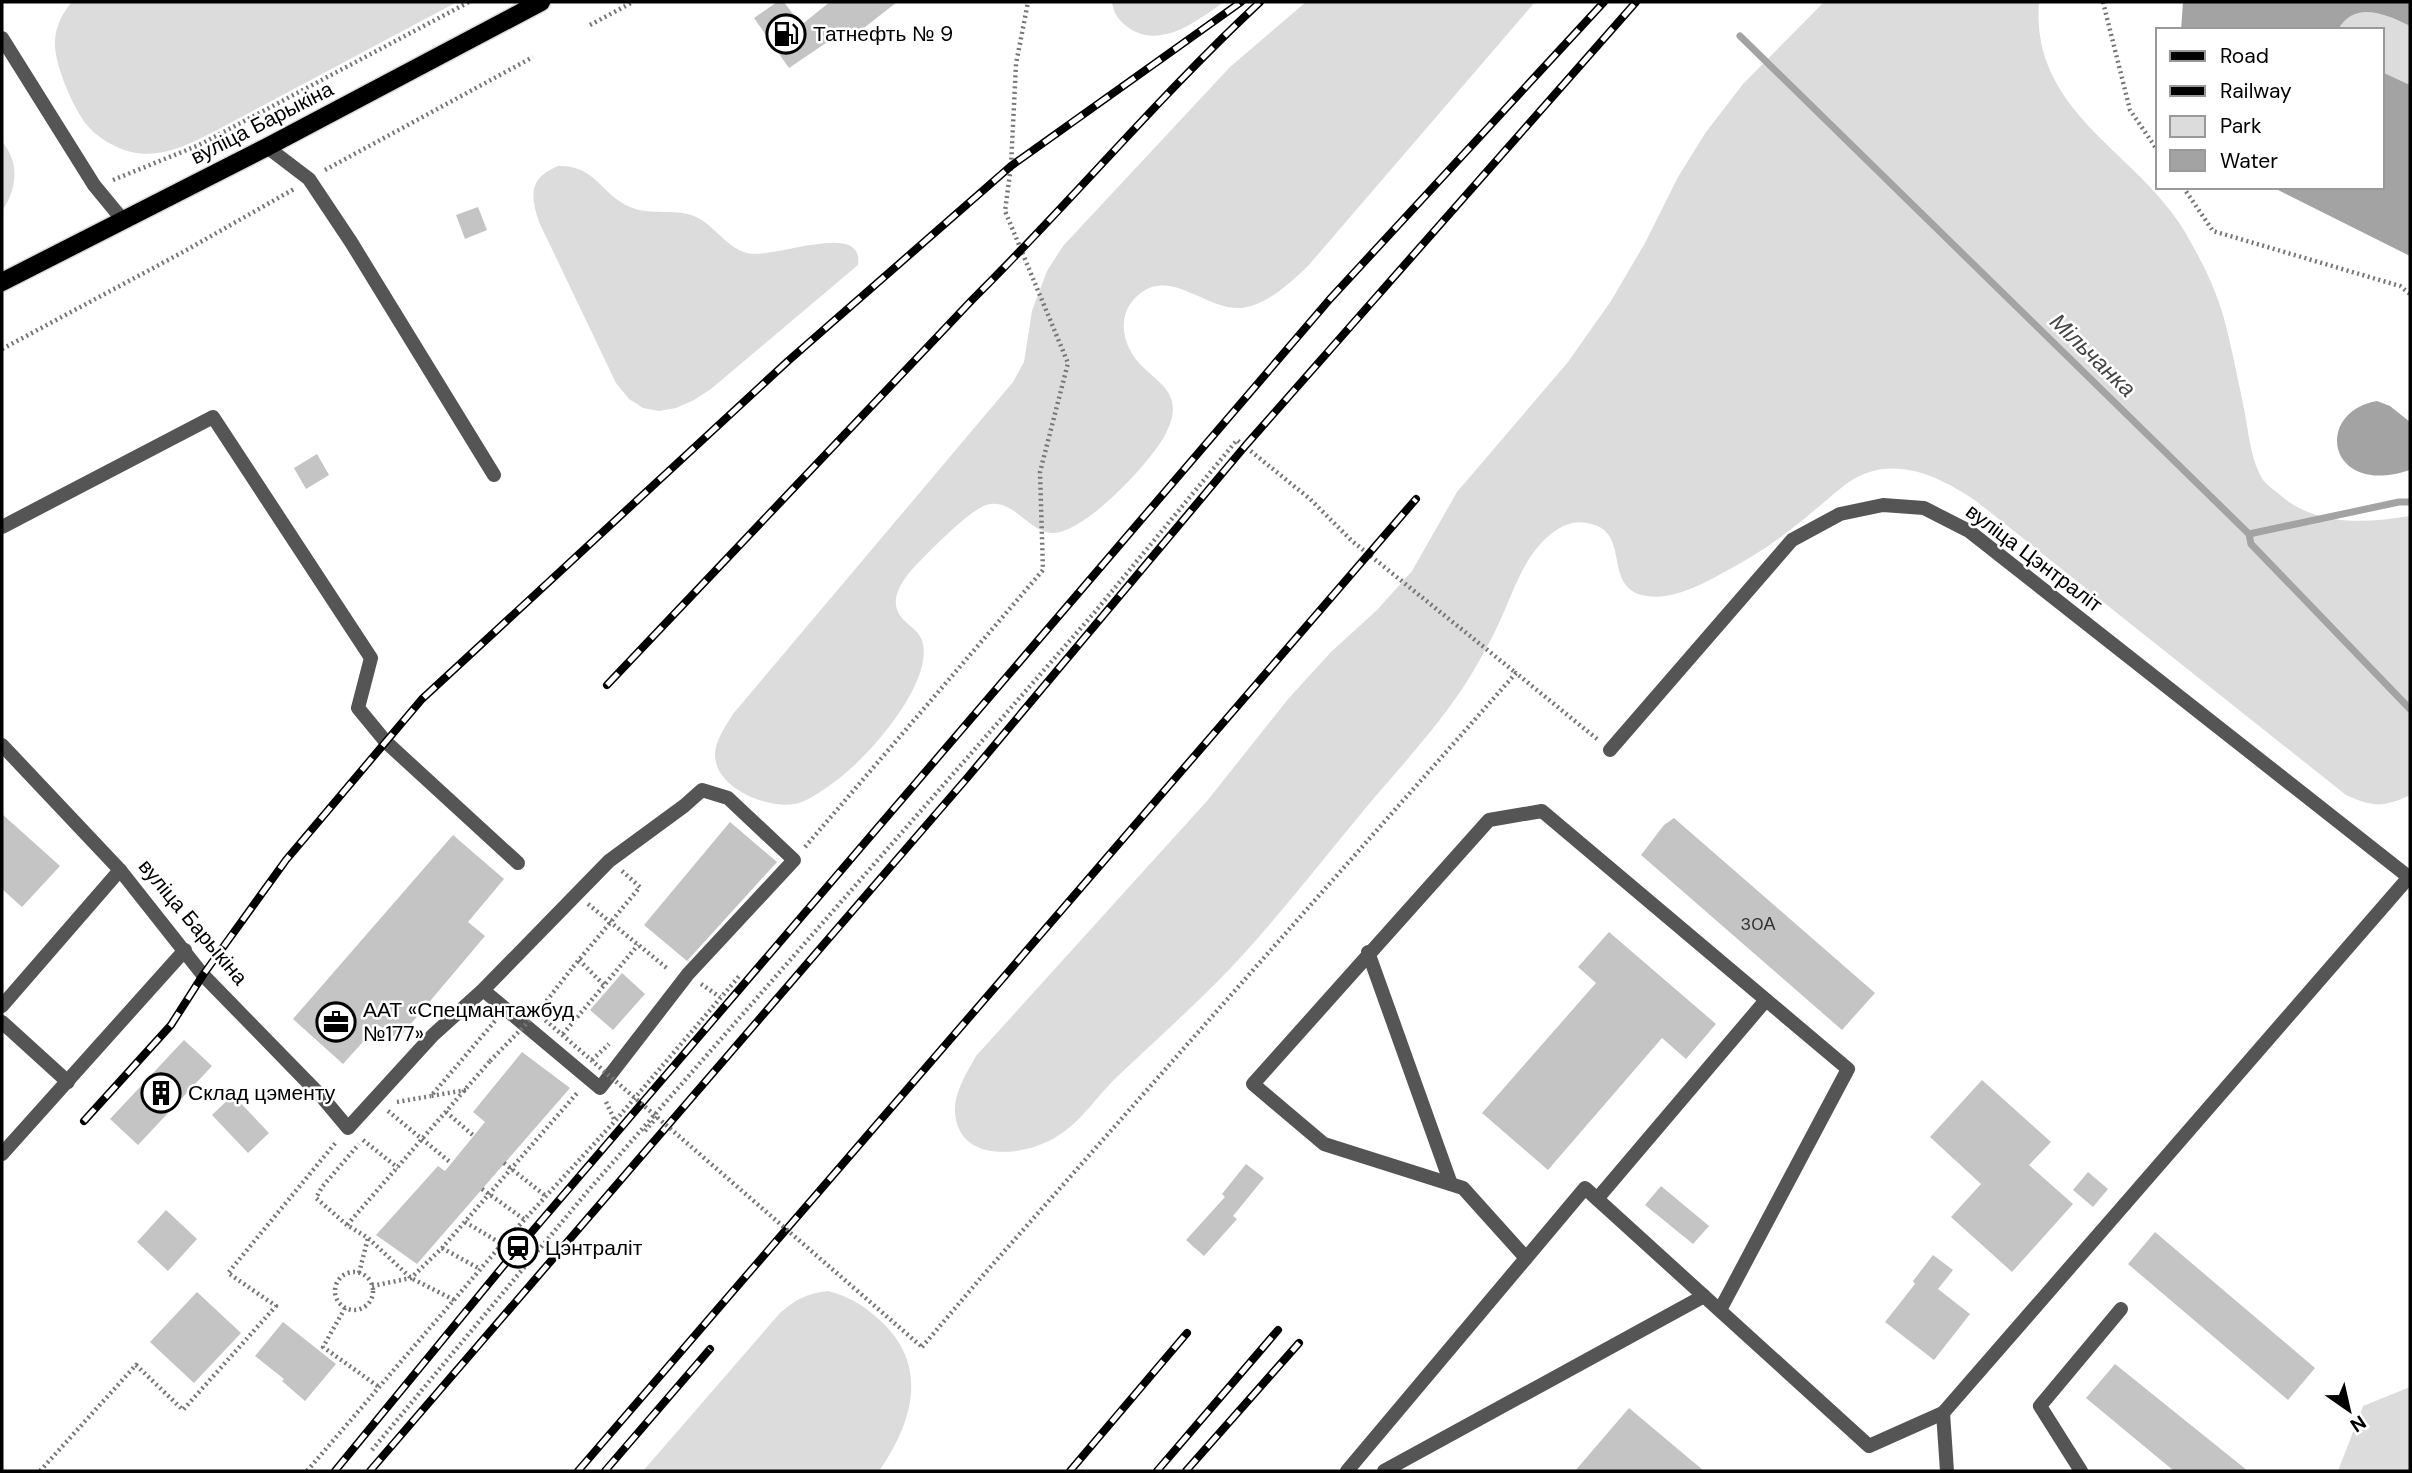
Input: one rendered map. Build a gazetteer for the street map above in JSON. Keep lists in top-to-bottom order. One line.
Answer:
{"streets":{"main road":["вуліца Барыкіна"],"street":["вуліца Цэнтраліт"]},"water":["Мільчанка"],"places":{"fuel station":["Татнефть № 9"],"office":["ААТ «Спецмантажбуд №177»"],"building":["Склад цэменту"],"station":["Цэнтраліт"]},"house_numbers":["30А"],"legend":["Road","Railway","Park","Water"],"north":"bottom right"}
